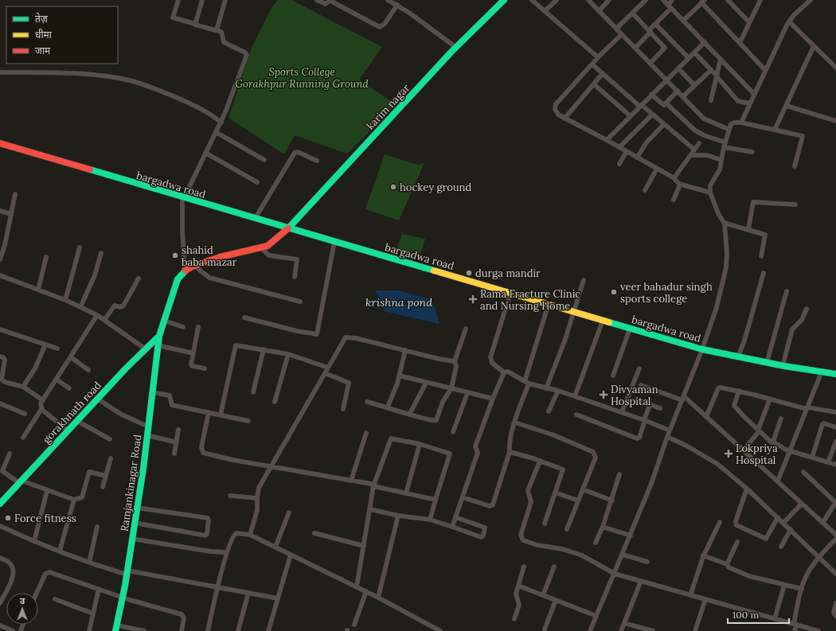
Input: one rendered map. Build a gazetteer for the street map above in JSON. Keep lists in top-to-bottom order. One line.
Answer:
{"streets":{"street":["karim nagar","bargadwa road","gorakhnath road","Ramjankinagar Road"]},"crossings":[["karim nagar","bargadwa road"],["gorakhnath road","Ramjankinagar Road"]],"water":["krishna pond"],"parks":["Sports College Gorakhpur Running Ground"],"places":{"other":["hockey ground","shahid baba mazar","durga mandir","veer bahadur singh sports college","Force fitness"],"health":["Rama Fracture Clinic and Nursing Home","Divyaman Hospital","Lokpriya Hospital"]},"legend":["तेज़","धीमा","जाम"],"scale_bar":"100 m","north":"top"}
